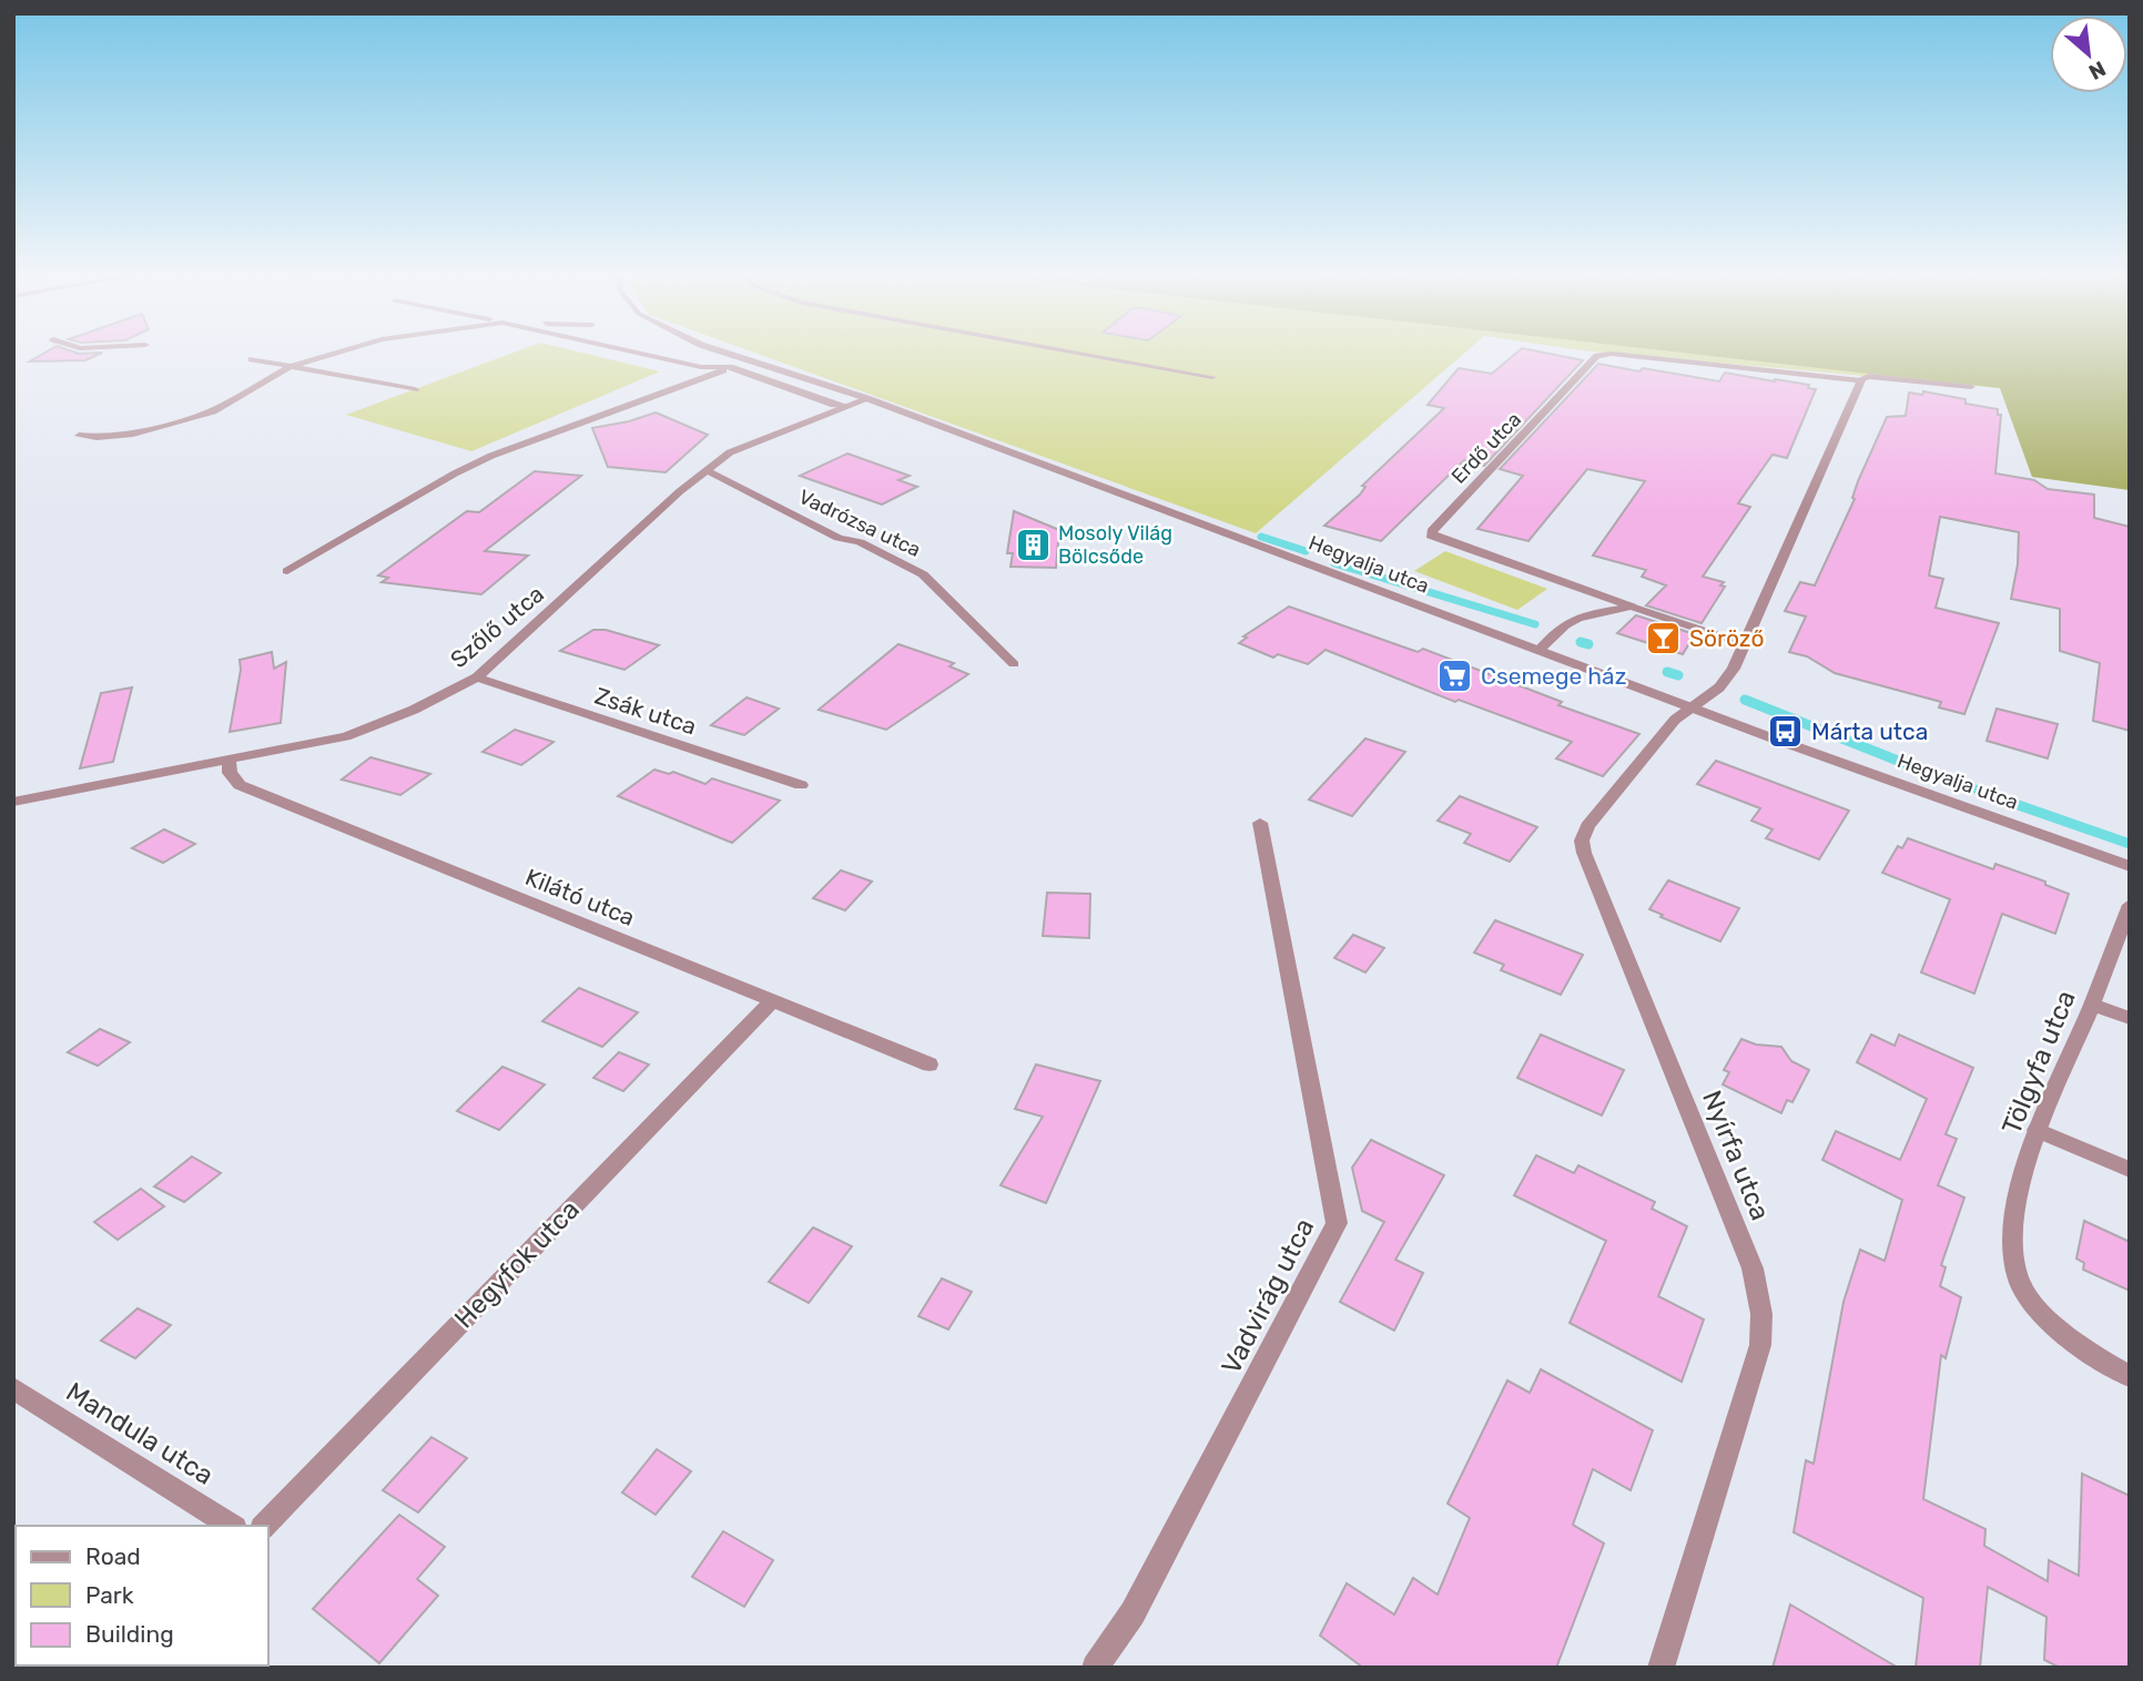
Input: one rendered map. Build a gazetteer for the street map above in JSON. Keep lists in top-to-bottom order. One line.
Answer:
{"streets":{"street":["Erdő utca","Vadrózsa utca","Hegyalja utca","Szőlő utca","Zsák utca","Kilátó utca","Tölgyfa utca","Nyírfa utca","Hegyfok utca","Vadvirág utca","Mandula utca"]},"crossings":[["Vadrózsa utca","Szőlő utca"],["Hegyalja utca","Szőlő utca"],["Hegyalja utca","Nyírfa utca"],["Szőlő utca","Zsák utca"],["Szőlő utca","Kilátó utca"],["Kilátó utca","Hegyfok utca"]],"places":{"building":["Mosoly Világ Bölcsőde"],"bar":["Söröző"],"supermarket":["Csemege ház"],"bus stop":["Márta utca"]},"legend":["Road","Park","Building"],"north":"bottom right"}
